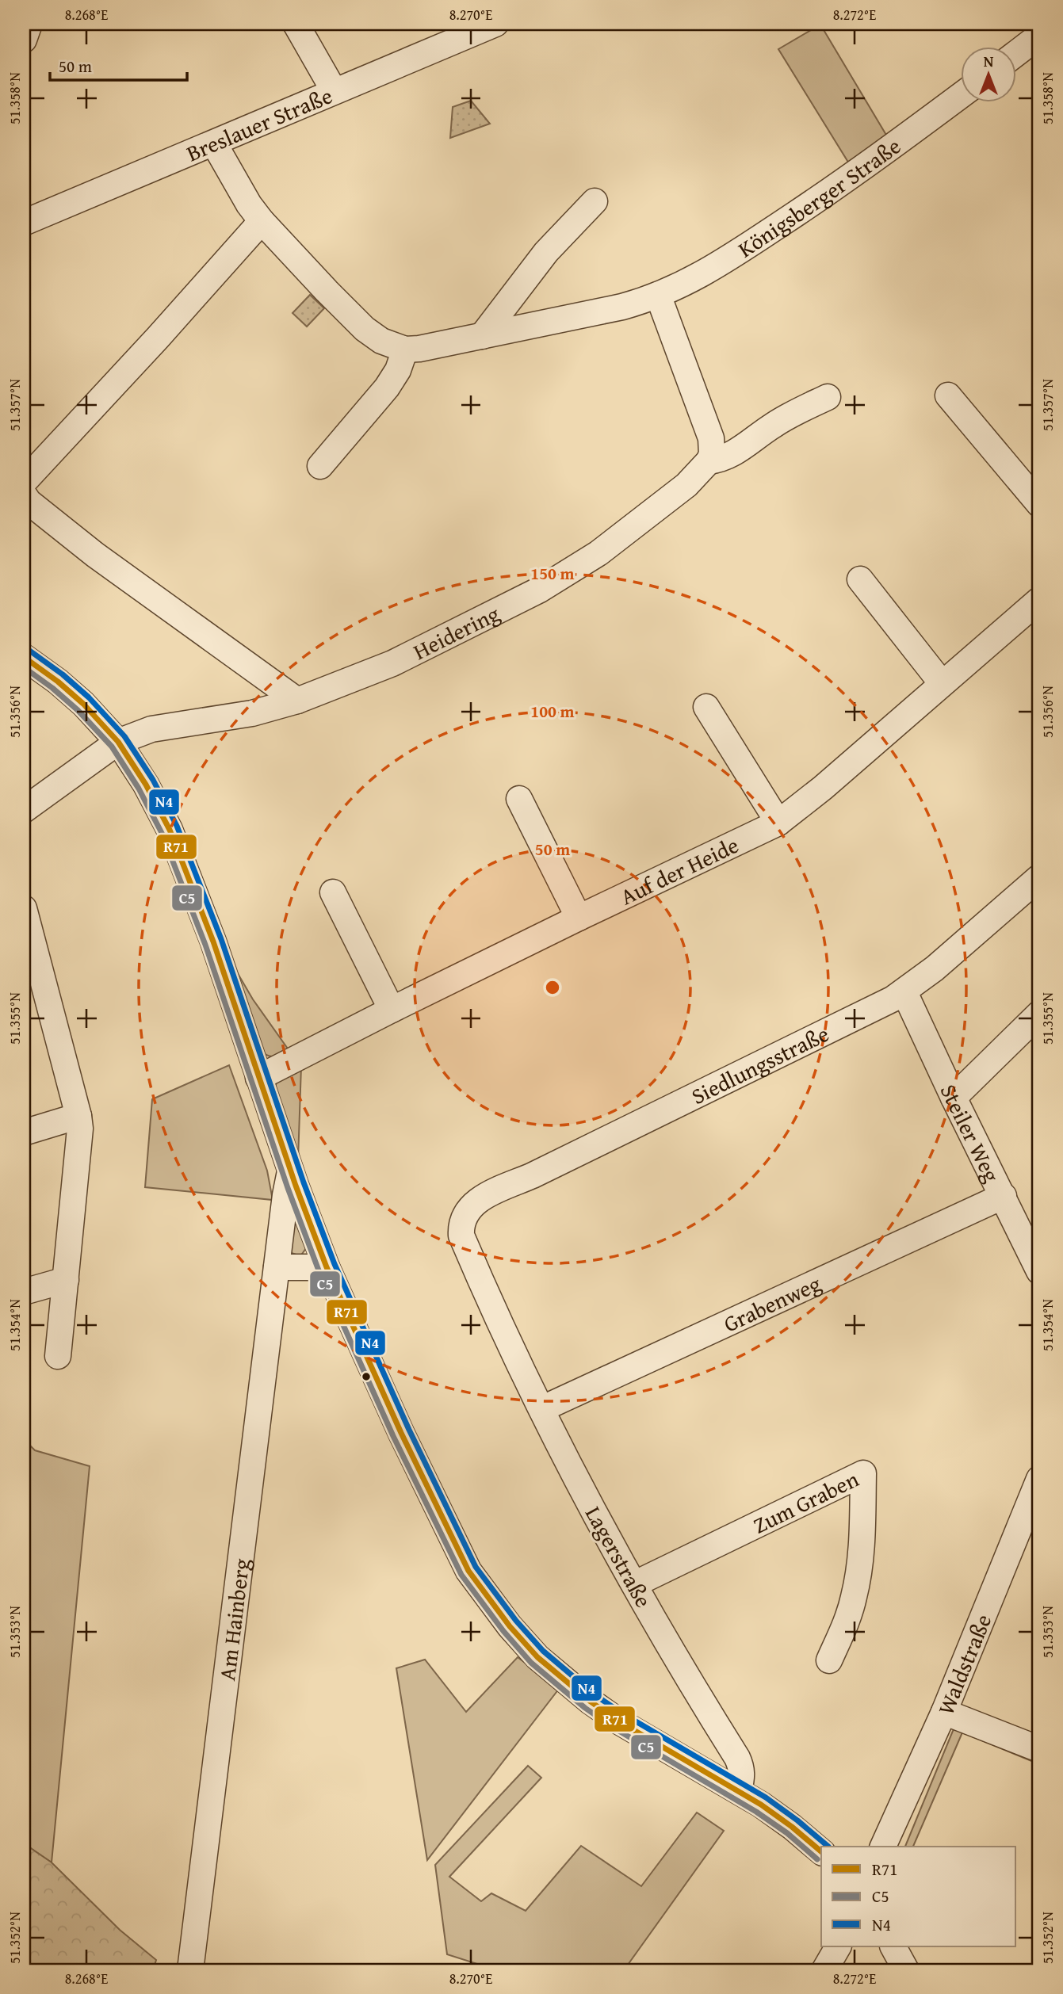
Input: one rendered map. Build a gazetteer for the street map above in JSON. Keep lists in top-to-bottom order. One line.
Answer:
{"streets":{"street":["Breslauer Straße","Königsberger Straße","Heidering","Auf der Heide","Siedlungsstraße","Steiler Weg","Grabenweg","Zum Graben","Lagerstraße","Am Hainberg","Waldstraße"]},"crossings":[["Siedlungsstraße","Steiler Weg"],["Siedlungsstraße","Lagerstraße"],["Steiler Weg","Grabenweg"],["Grabenweg","Lagerstraße"],["Zum Graben","Lagerstraße"]],"lines":["transit line N4","transit line R71","transit line C5"],"legend":["R71","C5","N4"],"scale_bar":"50 m","north":"top","coordinates":["8.268°E","8.270°E","8.272°E","51.358°N","51.357°N","51.356°N","51.355°N","51.354°N","51.353°N","51.352°N"],"rings":["150 m","100 m","50 m"]}
